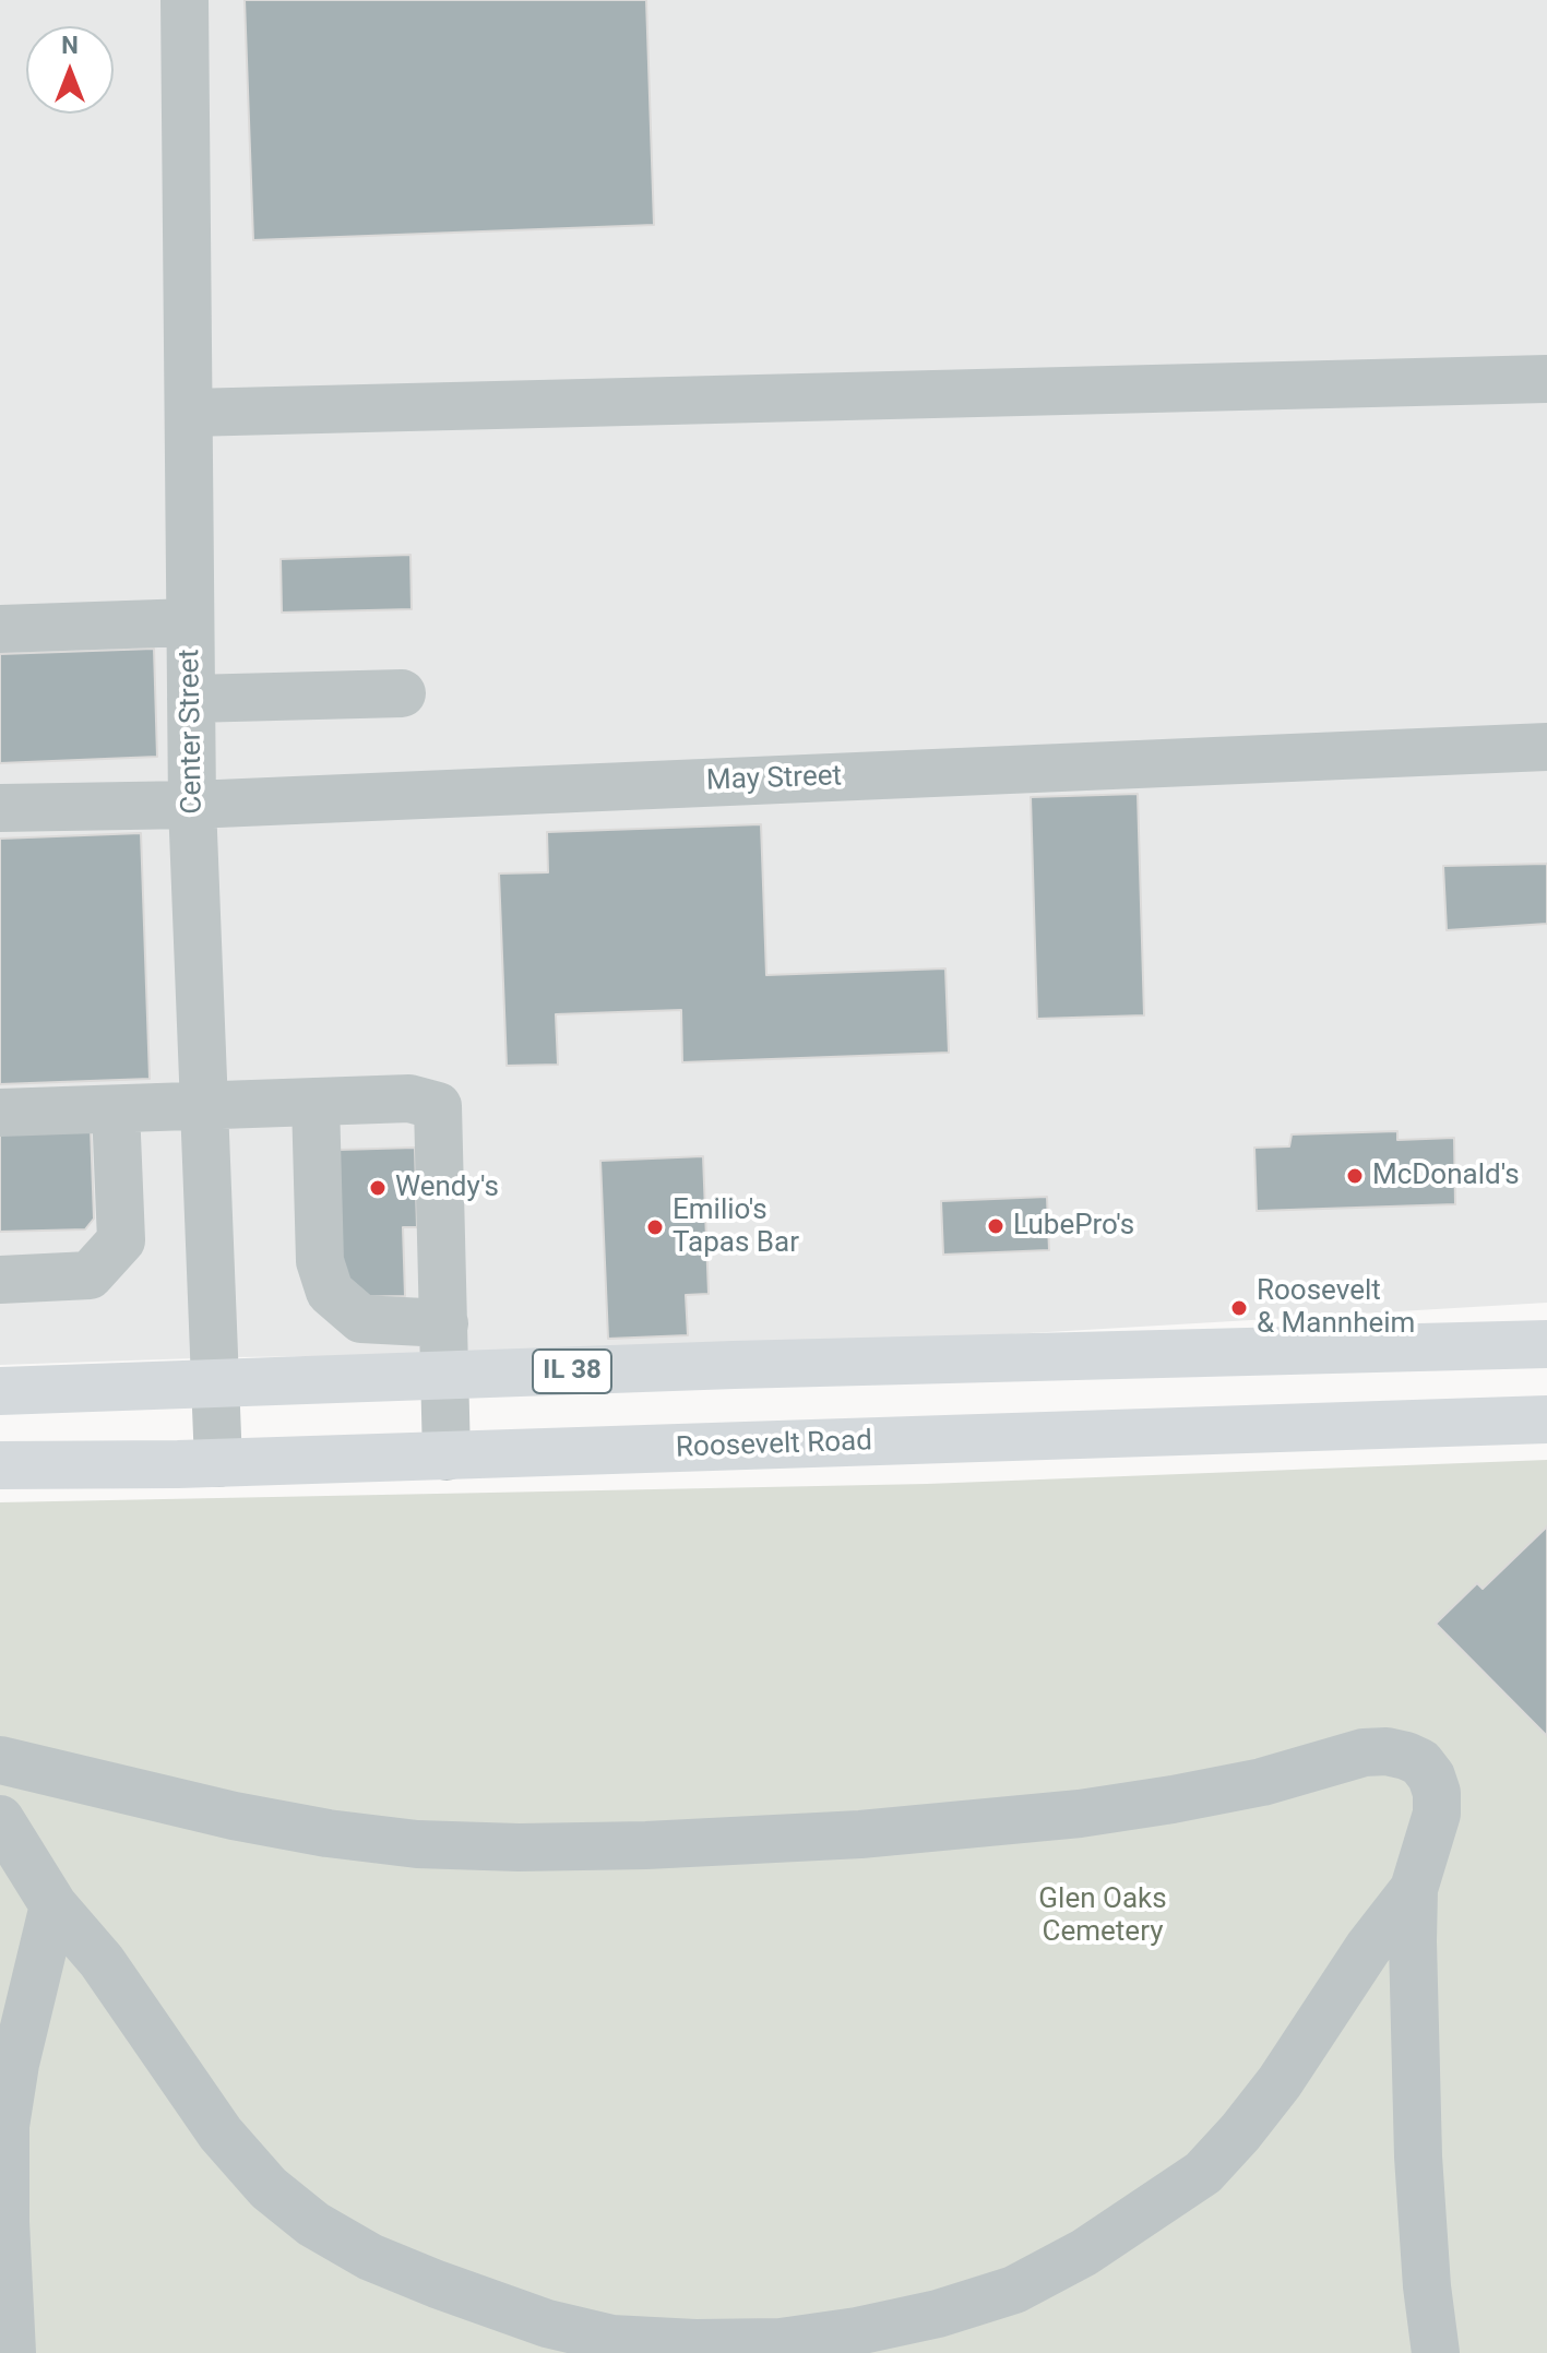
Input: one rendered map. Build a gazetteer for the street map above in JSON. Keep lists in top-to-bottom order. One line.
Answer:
{"streets":{"main road":["IL 38","Roosevelt Road"],"street":["Center Street","May Street"]},"crossings":[["Center Street","May Street"],["Center Street","IL 38"],["Center Street","Roosevelt Road"]],"parks":["Glen Oaks Cemetery"],"places":["McDonald's","Wendy's","LubePro's","Emilio's Tapas Bar","Roosevelt & Mannheim"],"north":"top"}
